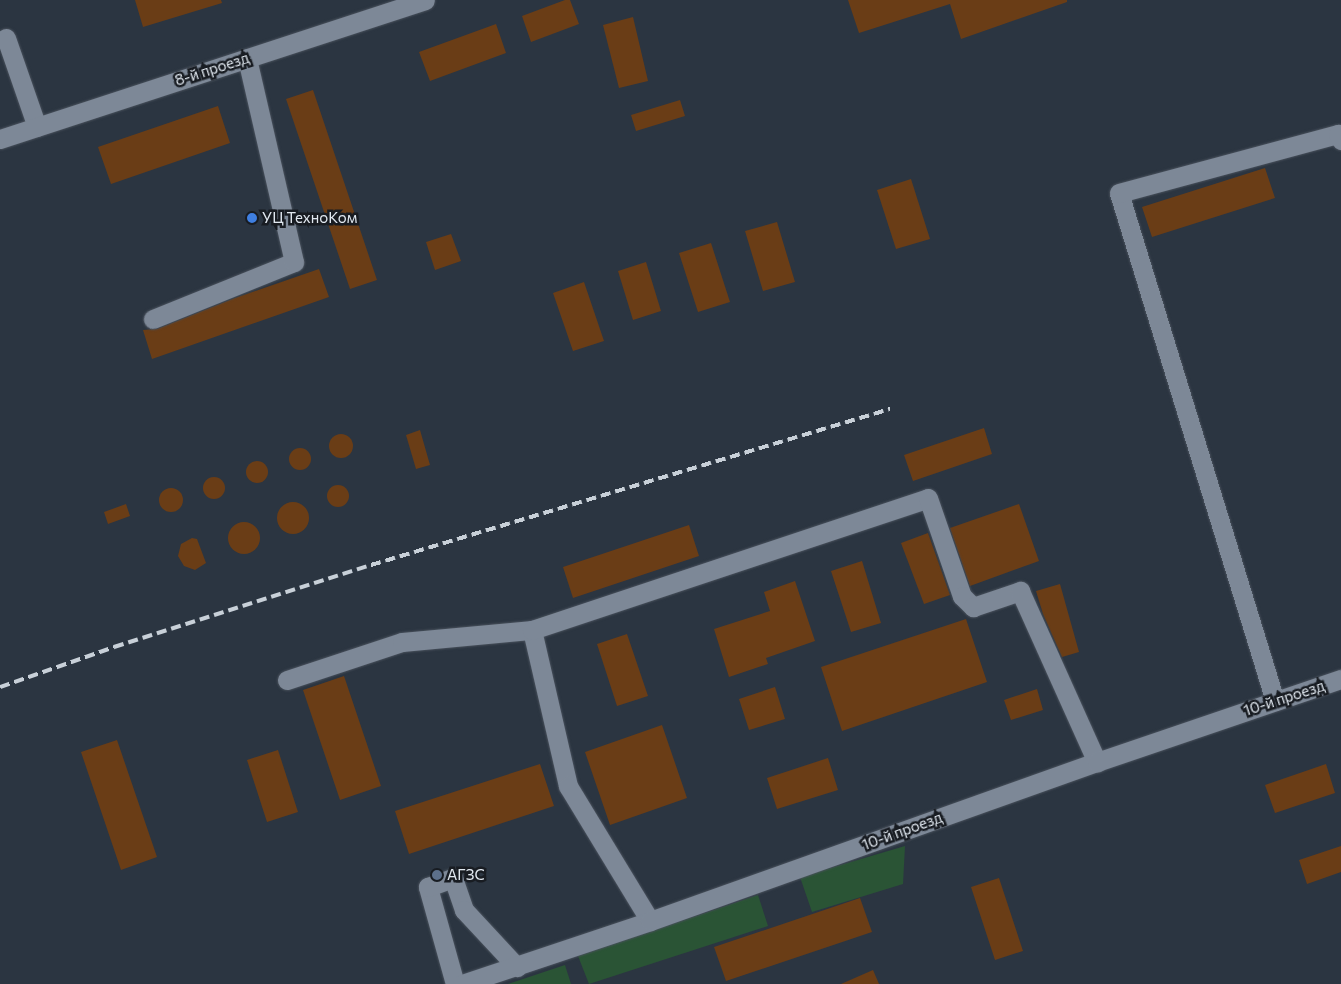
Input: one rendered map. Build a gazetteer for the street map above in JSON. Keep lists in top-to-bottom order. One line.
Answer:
{"streets":{"street":["8-й проезд","10-й проезд"]},"places":["УЦ ТехноКом","АГЗС"]}
